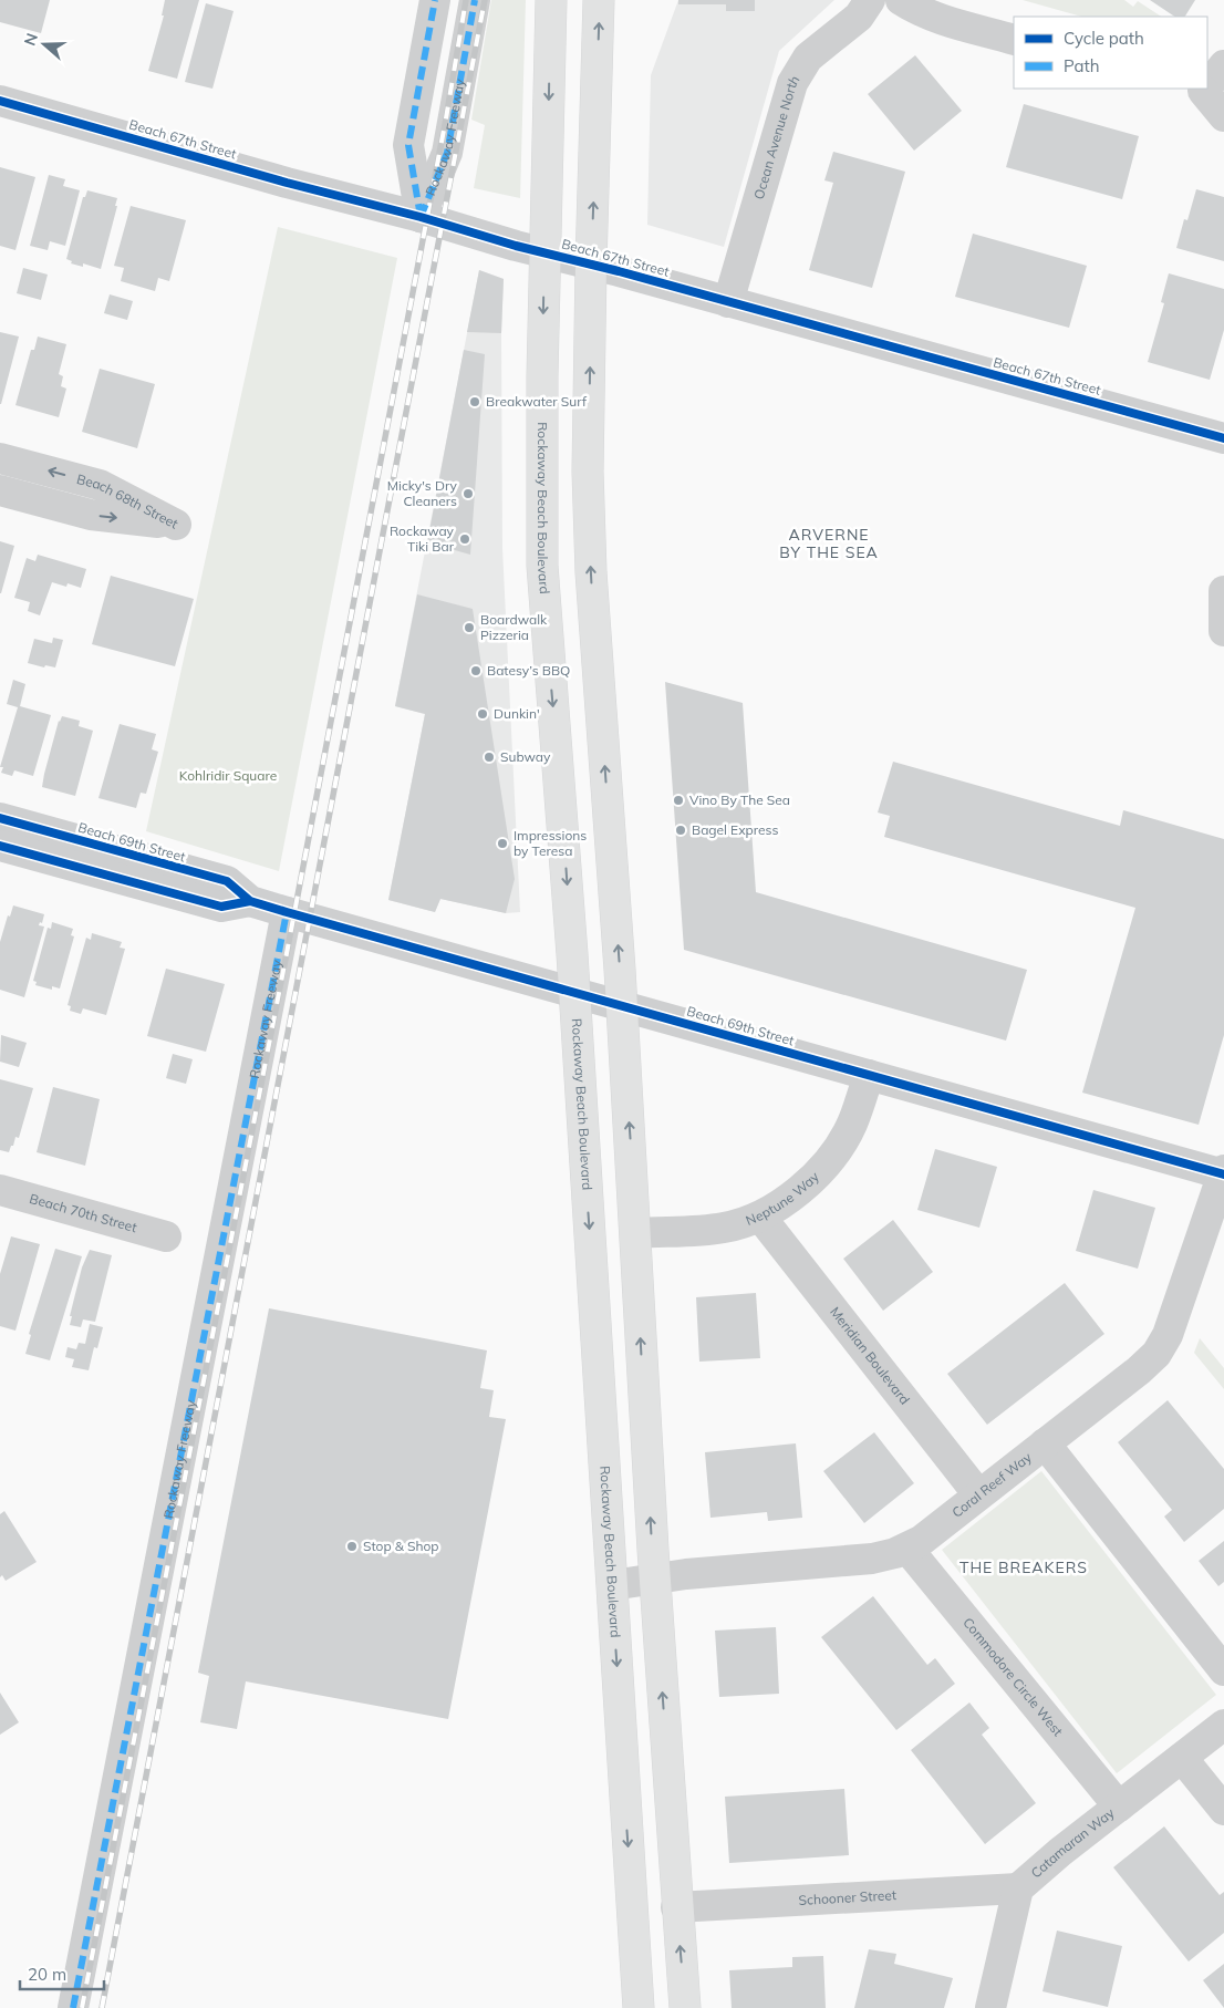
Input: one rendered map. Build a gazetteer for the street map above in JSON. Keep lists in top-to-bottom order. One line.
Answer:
{"streets":{"main road":["Rockaway Beach Boulevard"],"street":["Rockaway Freeway","Ocean Avenue North","Beach 67th Street","Beach 68th Street","Beach 69th Street","Neptune Way","Beach 70th Street","Meridian Boulevard","Coral Reef Way","Commodore Circle West","Catamaran Way","Schooner Street"]},"crossings":[["Rockaway Freeway","Beach 67th Street"],["Rockaway Freeway","Beach 69th Street"],["Ocean Avenue North","Beach 67th Street"],["Beach 67th Street","Rockaway Beach Boulevard"],["Rockaway Beach Boulevard","Beach 69th Street"],["Rockaway Beach Boulevard","Coral Reef Way"],["Beach 69th Street","Neptune Way"],["Beach 69th Street","Coral Reef Way"],["Neptune Way","Meridian Boulevard"],["Meridian Boulevard","Coral Reef Way"],["Coral Reef Way","Commodore Circle West"],["Commodore Circle West","Catamaran Way"],["Catamaran Way","Schooner Street"]],"districts":["ARVERNE BY THE SEA","THE BREAKERS"],"parks":["Kohlridir Square"],"places":["Breakwater Surf","Micky's Dry Cleaners","Rockaway Tiki Bar","Boardwalk Pizzeria","Batesy’s BBQ","Dunkin'","Subway","Vino By The Sea","Bagel Express","Impressions by Teresa","Stop & Shop"],"legend":["Cycle path","Path"],"scale_bar":"20 m","north":"left"}
